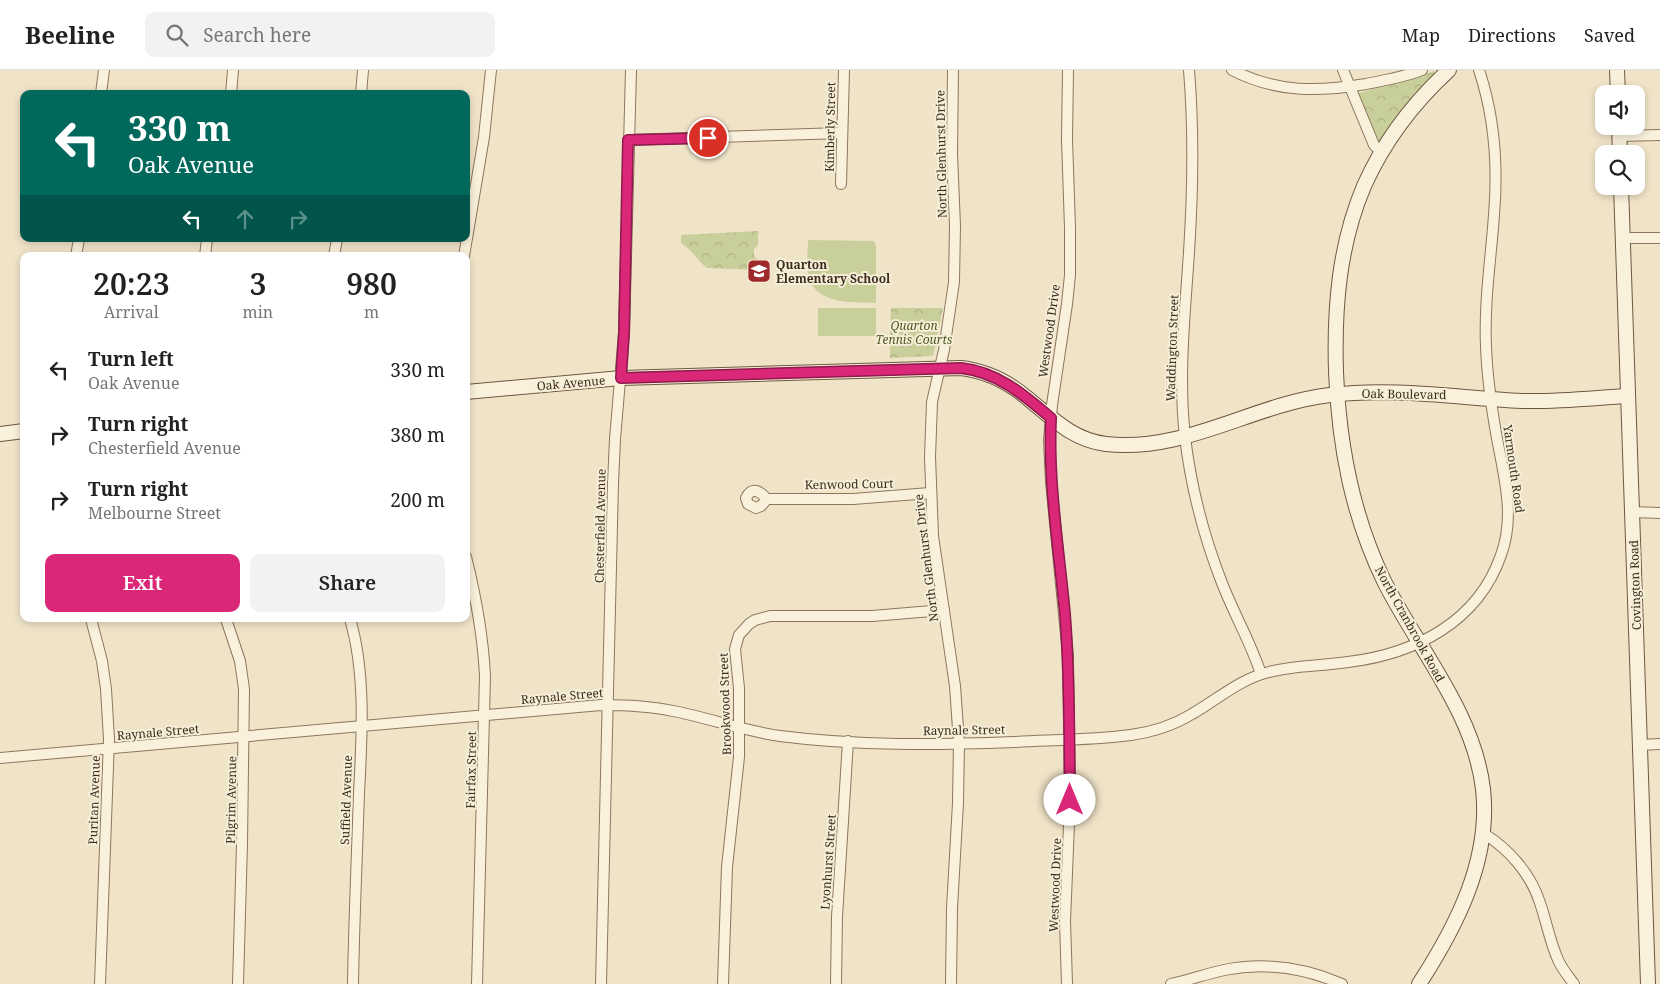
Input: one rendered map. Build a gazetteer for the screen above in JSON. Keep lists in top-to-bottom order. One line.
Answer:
{"streets":{"street":["Kimberly Street","North Glenhurst Drive","Westwood Drive","Waddington Street","Oak Avenue","Oak Boulevard","Yarmouth Road","Kenwood Court","Chesterfield Avenue","Covington Road","North Cranbrook Road","Raynale Street","Brookwood Street","Fairfax Street","Puritan Avenue","Pilgrim Avenue","Suffield Avenue","Lyonhurst Street"]},"crossings":[["North Glenhurst Drive","Oak Avenue"],["North Glenhurst Drive","Kenwood Court"],["North Glenhurst Drive","Raynale Street"],["North Glenhurst Drive","Brookwood Street"],["Westwood Drive","Oak Avenue"],["Westwood Drive","Raynale Street"],["Waddington Street","Oak Avenue"],["Waddington Street","Oak Boulevard"],["Waddington Street","Yarmouth Road"],["Oak Avenue","Oak Boulevard"],["Oak Avenue","Chesterfield Avenue"],["Oak Boulevard","Yarmouth Road"],["Oak Boulevard","Covington Road"],["Oak Boulevard","North Cranbrook Road"],["Yarmouth Road","North Cranbrook Road"],["Yarmouth Road","Raynale Street"],["Chesterfield Avenue","Raynale Street"],["Raynale Street","Brookwood Street"],["Raynale Street","Fairfax Street"],["Raynale Street","Puritan Avenue"],["Raynale Street","Pilgrim Avenue"],["Raynale Street","Suffield Avenue"],["Raynale Street","Lyonhurst Street"]],"parks":["Quarton Tennis Courts"],"places":{"school or university":["Quarton Elementary School"]},"page":{"header":"Beeline","search":"Search here","nav":["Map","Directions","Saved"],"turn":["330 m","Oak Avenue"],"eta":["20:23","Arrival","3","min","980","m"],"list":[{"name":"Turn left","note":"Oak Avenue","value":"330 m"},{"name":"Turn right","note":"Chesterfield Avenue","value":"380 m"},{"name":"Turn right","note":"Melbourne Street","value":"200 m"}],"buttons":["Exit","Share"]}}
